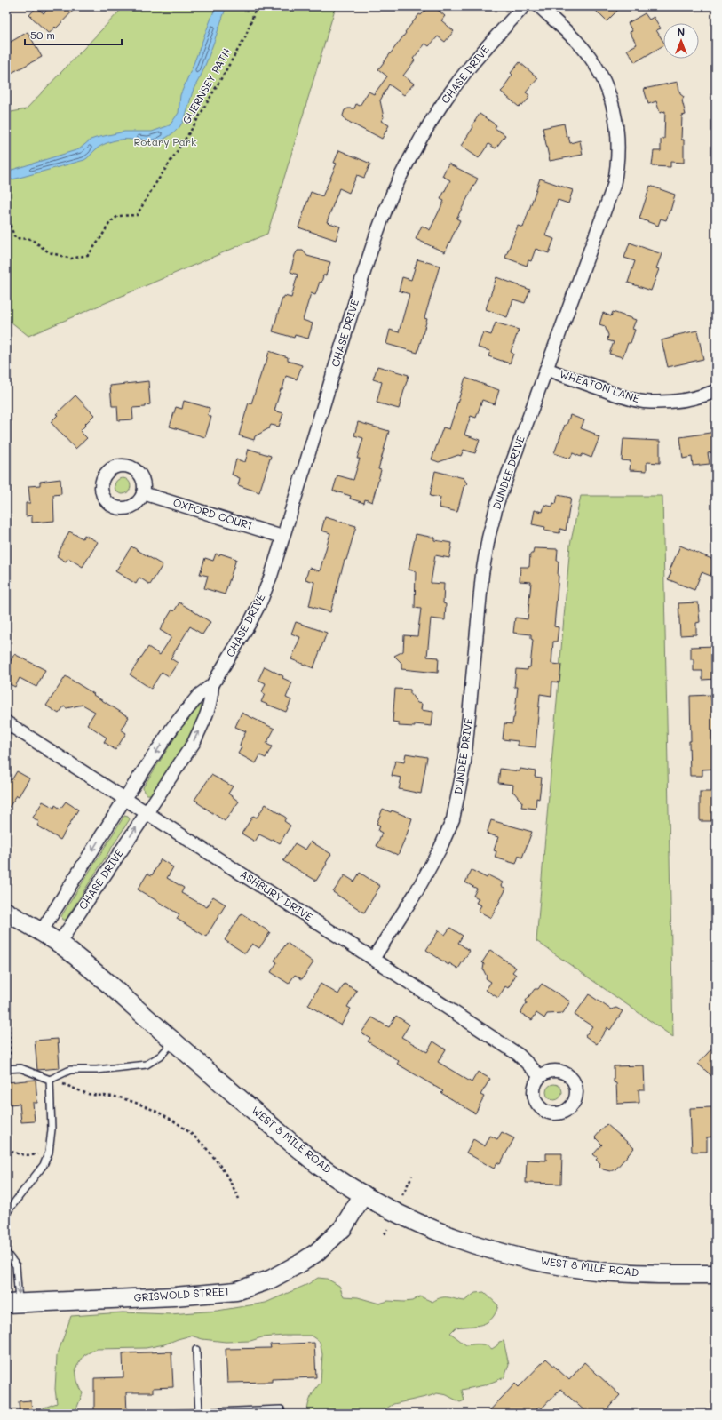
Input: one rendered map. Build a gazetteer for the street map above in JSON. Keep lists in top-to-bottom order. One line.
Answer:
{"streets":{"main road":["WEST 8 MILE ROAD","GRISWOLD STREET"],"street":["CHASE DRIVE","WHEATON LANE","DUNDEE DRIVE","OXFORD COURT","ASHBURY DRIVE"],"path":["GUERNSEY PATH"]},"crossings":[["CHASE DRIVE","OXFORD COURT"],["CHASE DRIVE","ASHBURY DRIVE"],["CHASE DRIVE","WEST 8 MILE ROAD"],["WHEATON LANE","DUNDEE DRIVE"],["DUNDEE DRIVE","ASHBURY DRIVE"],["WEST 8 MILE ROAD","GRISWOLD STREET"]],"parks":["Rotary Park"],"scale_bar":"50 m","north":"top"}
